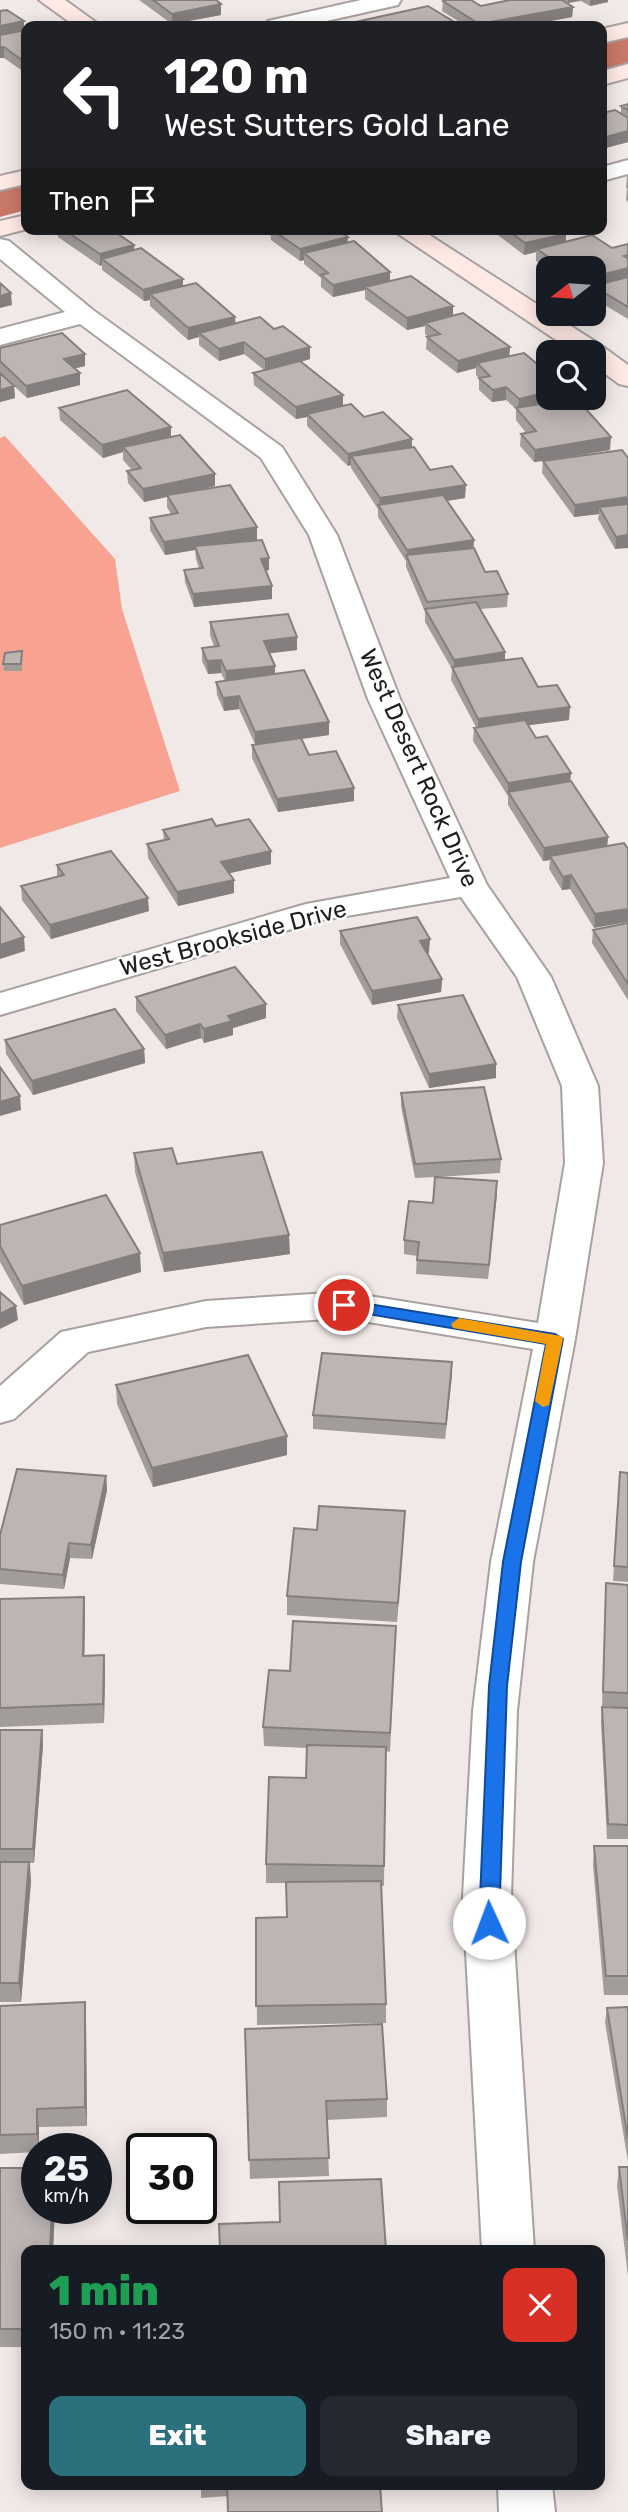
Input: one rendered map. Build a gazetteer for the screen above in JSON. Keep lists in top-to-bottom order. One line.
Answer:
{"streets":{"street":["West Desert Rock Drive","West Brookside Drive"]},"crossings":[["West Desert Rock Drive","West Brookside Drive"]],"north":"left","page":{"turn":["120 m","West Sutters Gold Lane"],"then":"Then","speed":"25 km/h","limit":"30","heading":["1 min","150 m · 11:23"],"buttons":["Exit","Share"]}}
